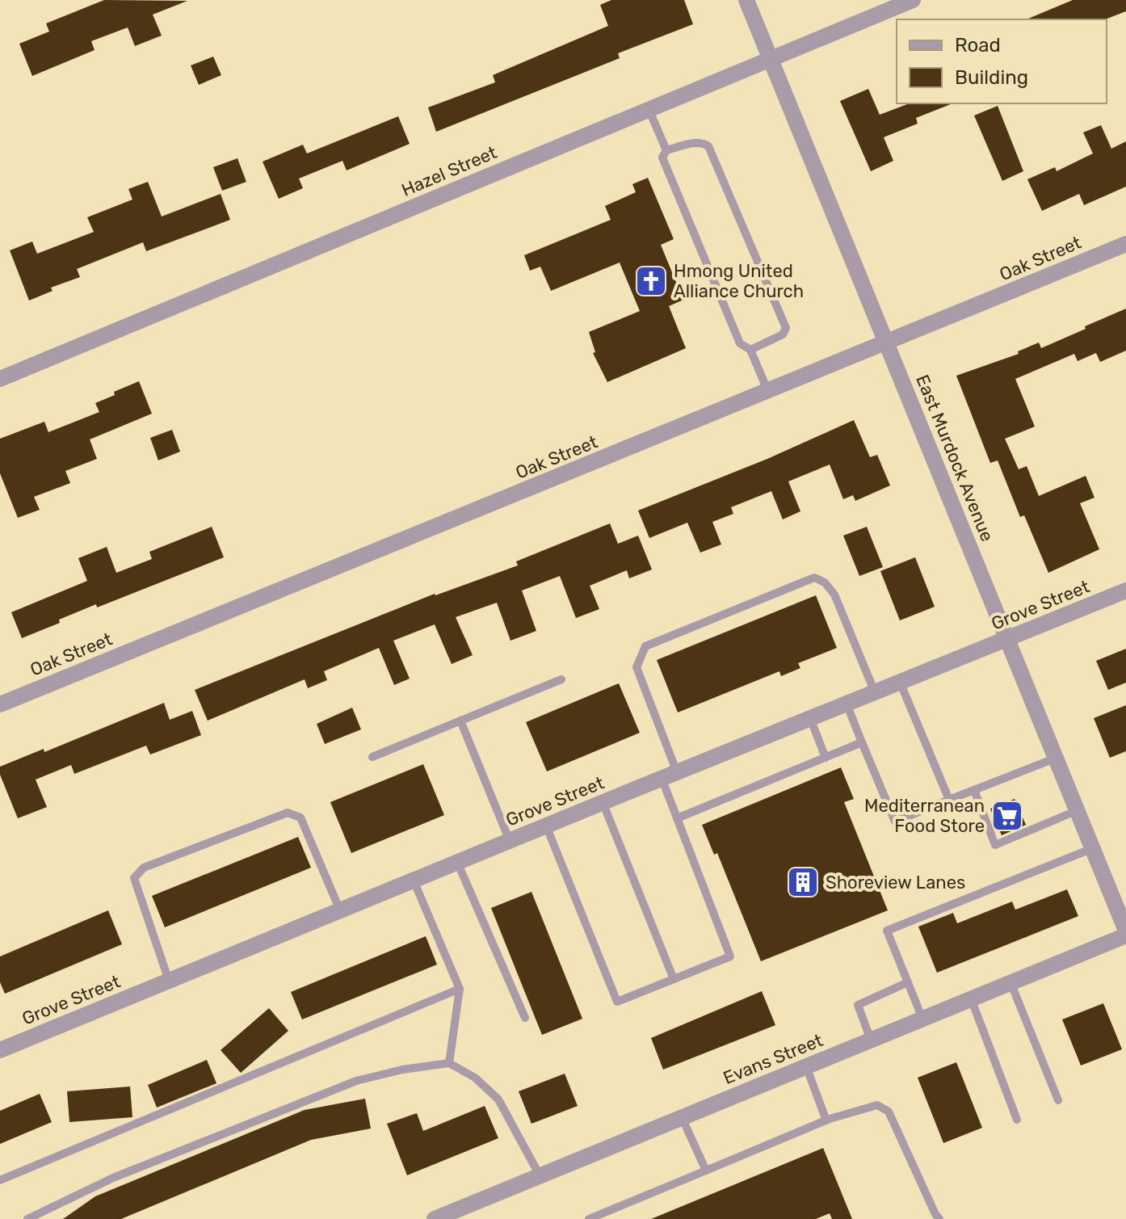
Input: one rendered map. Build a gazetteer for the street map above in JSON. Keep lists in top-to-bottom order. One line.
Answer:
{"streets":{"street":["Hazel Street","Oak Street","East Murdock Avenue","Grove Street","Evans Street"]},"crossings":[["Hazel Street","East Murdock Avenue"],["Oak Street","East Murdock Avenue"],["East Murdock Avenue","Grove Street"],["East Murdock Avenue","Evans Street"]],"places":{"church":["Hmong United Alliance Church"],"supermarket":["Mediterranean Food Store"],"building":["Shoreview Lanes"]},"legend":["Road","Building"]}
